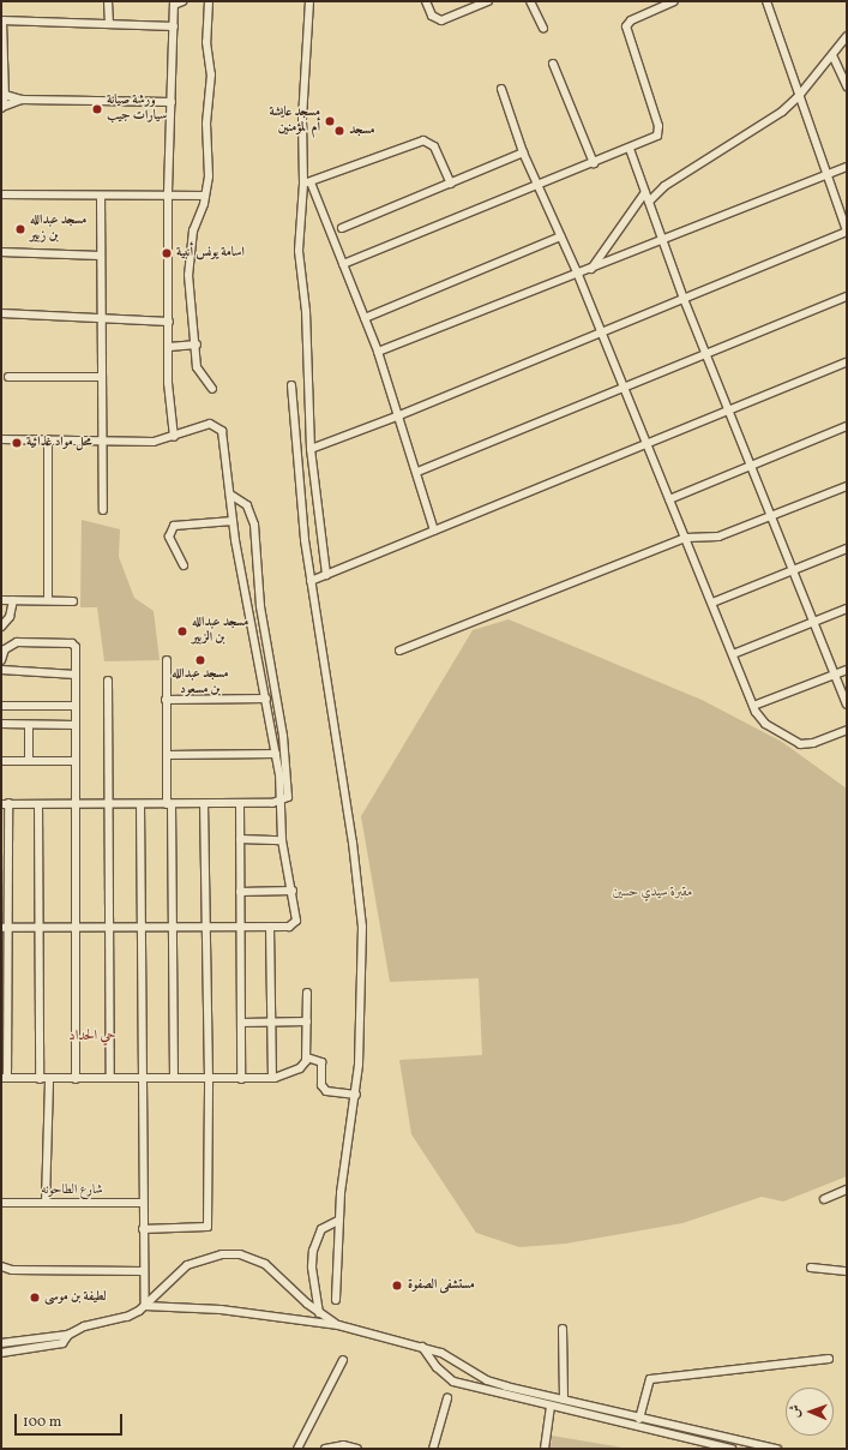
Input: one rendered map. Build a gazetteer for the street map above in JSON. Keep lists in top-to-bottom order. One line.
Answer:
{"streets":{"street":["شارع الطاحونه"]},"districts":["حي الحداد"],"parks":["مقبرة سيدي حسين"],"places":["ورشة صيانة سيارات جيب","مسجد عايشة أم المؤمنين","مسجد","مسجد عبدالله بن زبير","اسامة يونس أنبية","محل مواد غذائية","مسجد عبدالله بن الزبير","مسجد عبدالله بن مسعود","مستشفى الصفوة","لطيفة بن موسى"],"scale_bar":"100 m","north":"left"}
